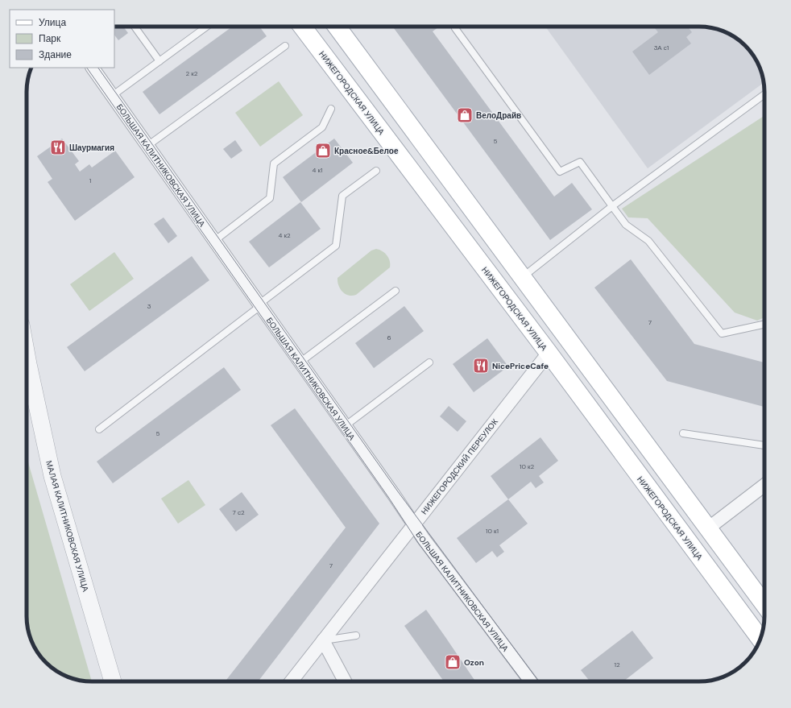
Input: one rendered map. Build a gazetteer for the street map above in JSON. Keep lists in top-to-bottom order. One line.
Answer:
{"streets":{"main road":["НИЖЕГОРОДСКАЯ УЛИЦА"],"street":["БОЛЬШАЯ КАЛИТНИКОВСКАЯ УЛИЦА","НИЖЕГОРОДСКИЙ ПЕРЕУЛОК","МАЛАЯ КАЛИТНИКОВСКАЯ УЛИЦА"]},"crossings":[["НИЖЕГОРОДСКАЯ УЛИЦА","НИЖЕГОРОДСКИЙ ПЕРЕУЛОК"],["БОЛЬШАЯ КАЛИТНИКОВСКАЯ УЛИЦА","НИЖЕГОРОДСКИЙ ПЕРЕУЛОК"]],"places":{"shop":["ВелоДрайв","Красное&Белое","Ozon"],"restaurant":["Шаурмагия","NicePriceCafe"]},"house_numbers":["3А с1","2 к2","5","4 к1","1","4 к2","3","7","6","5","10 к2","7 с2","10 к1","7","12"],"legend":["Улица","Парк","Здание"]}
